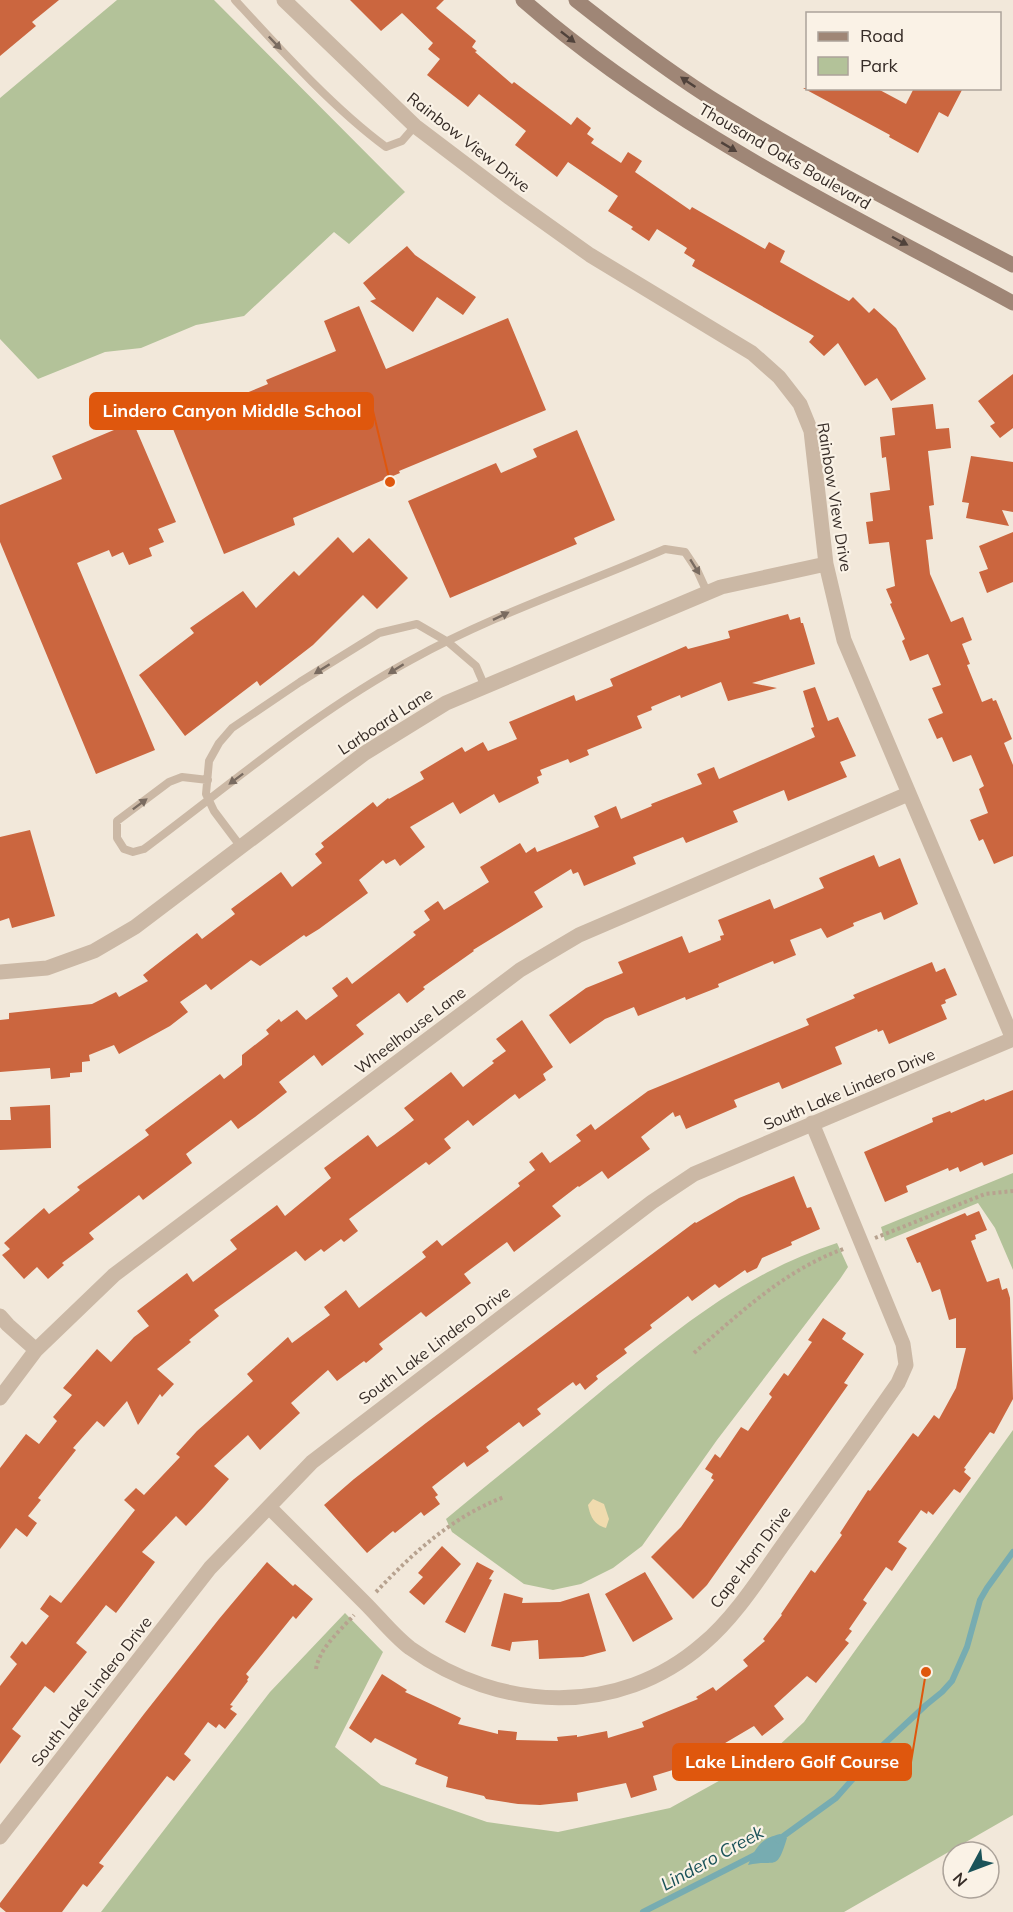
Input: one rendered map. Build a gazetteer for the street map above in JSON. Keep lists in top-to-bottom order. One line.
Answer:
{"streets":{"main road":["Thousand Oaks Boulevard"],"street":["Rainbow View Drive","Larboard Lane","Wheelhouse Lane","South Lake Lindero Drive","Cape Horn Drive"]},"crossings":[["Rainbow View Drive","Larboard Lane"],["Rainbow View Drive","Wheelhouse Lane"],["Rainbow View Drive","South Lake Lindero Drive"],["South Lake Lindero Drive","Cape Horn Drive"]],"water":["Lindero Creek"],"places":["Lindero Canyon Middle School","Lake Lindero Golf Course"],"legend":["Road","Park"],"north":"bottom left"}
